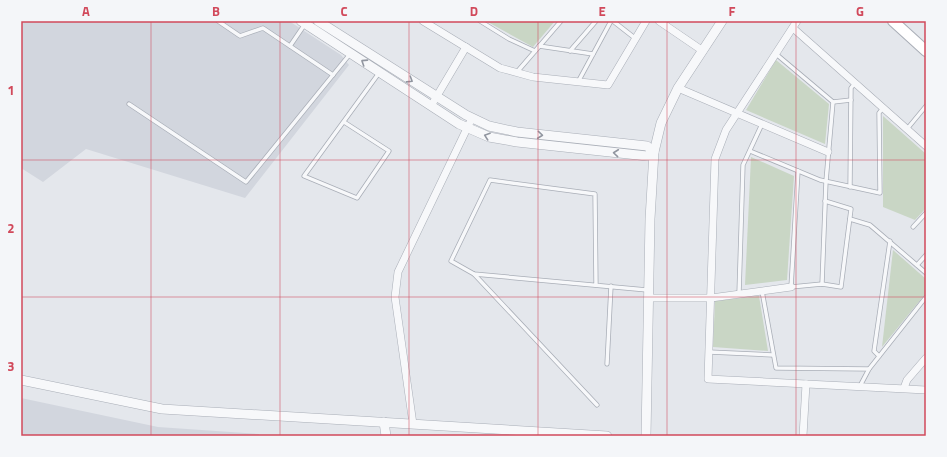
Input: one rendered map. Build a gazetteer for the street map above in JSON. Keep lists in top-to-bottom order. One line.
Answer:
{"grid":{"columns":["A","B","C","D","E","F","G"],"rows":["1","2","3"]}}
